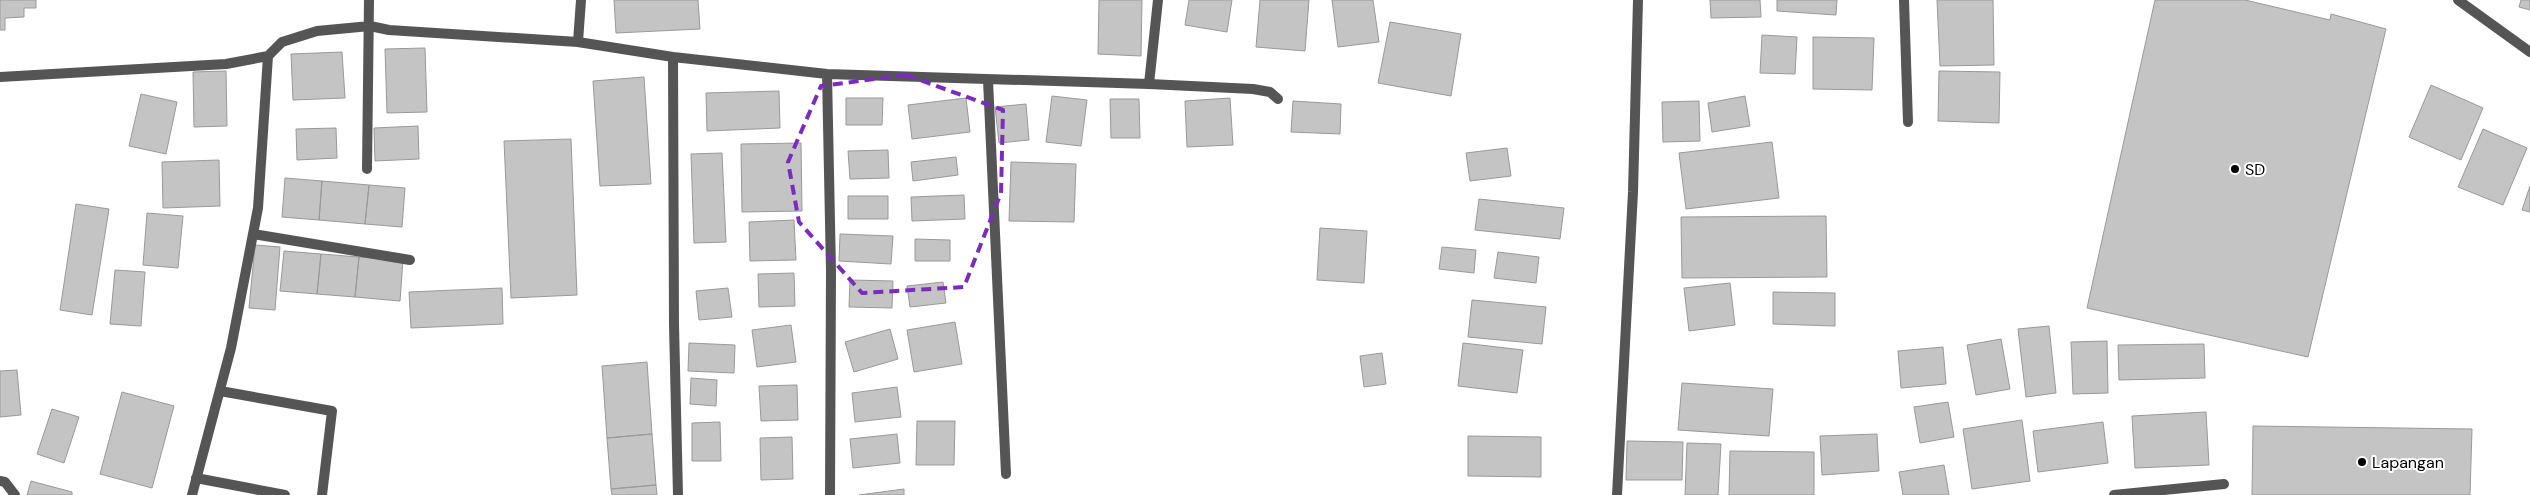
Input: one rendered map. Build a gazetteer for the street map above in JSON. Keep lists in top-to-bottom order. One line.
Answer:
{"places":["SD","Lapangan"]}
